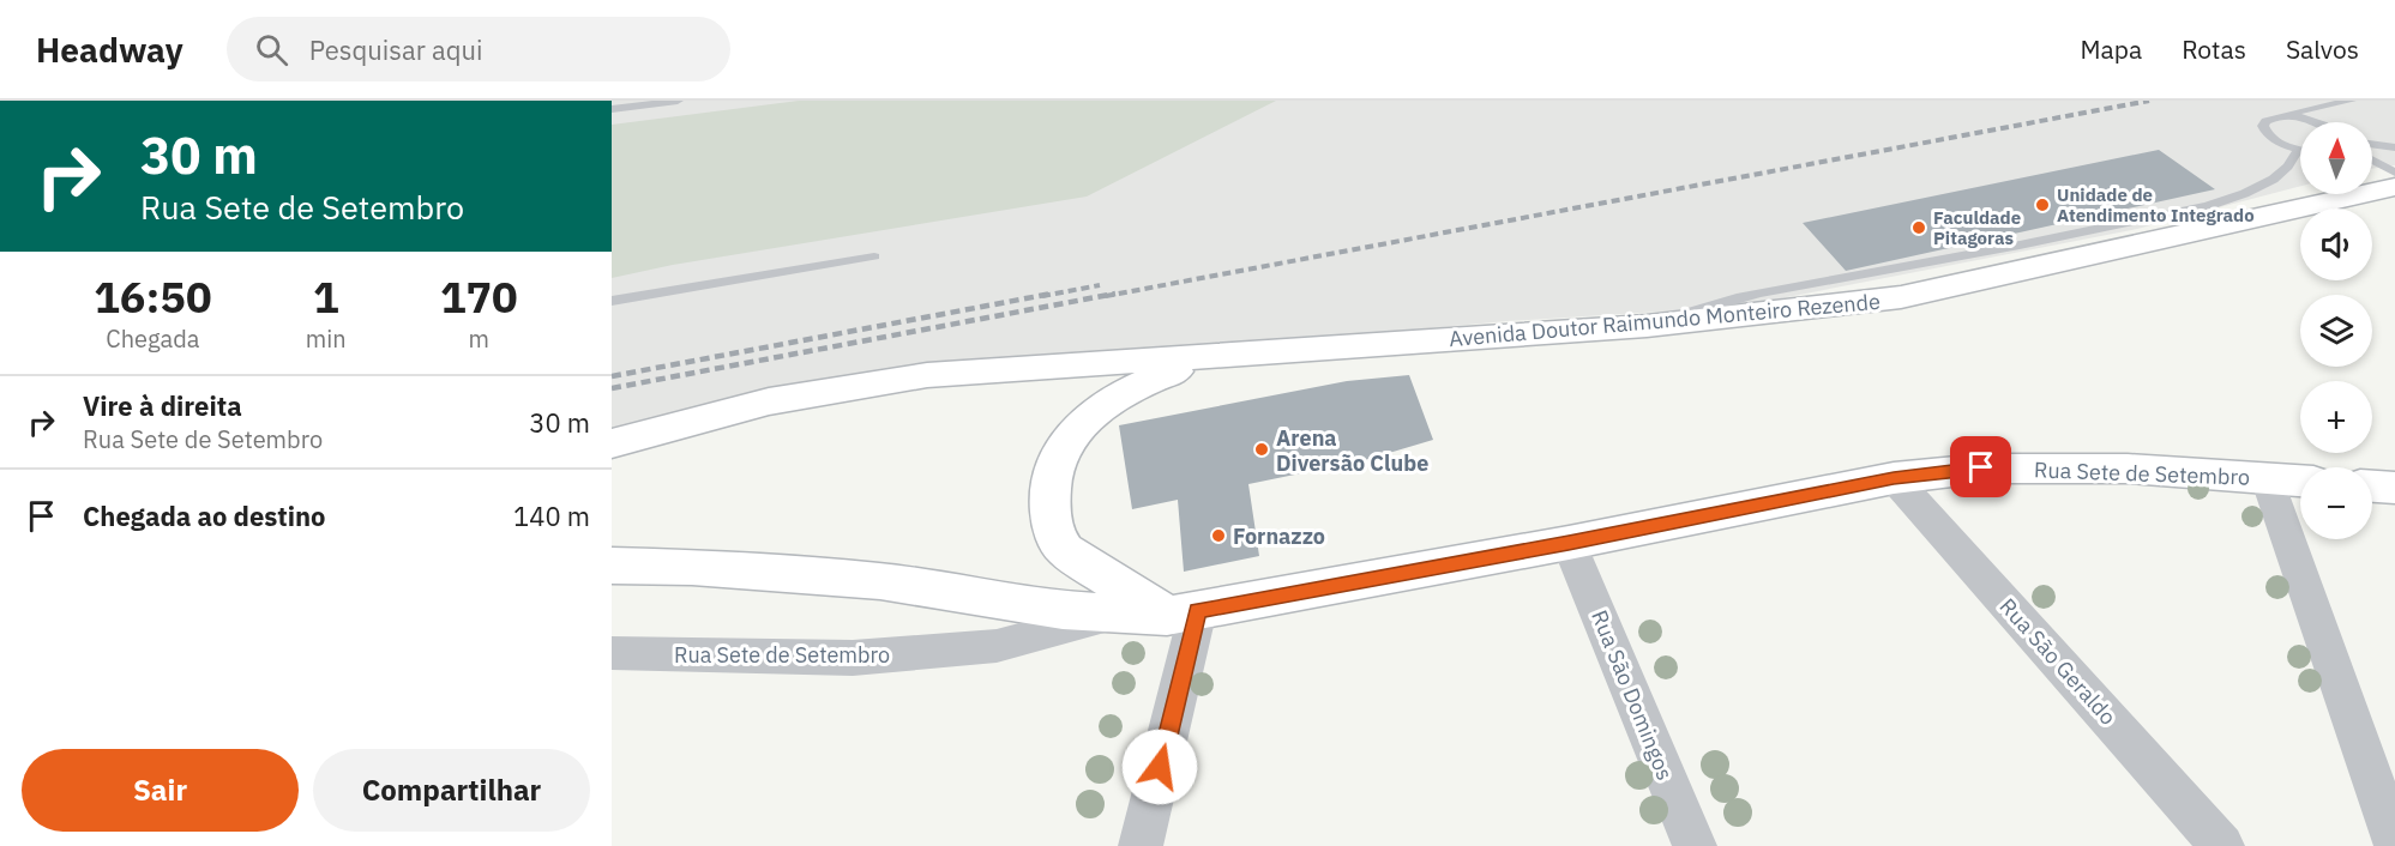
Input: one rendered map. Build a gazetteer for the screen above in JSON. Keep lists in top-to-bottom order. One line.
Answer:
{"streets":{"main road":["Avenida Doutor Raimundo Monteiro Rezende","Rua Sete de Setembro"],"street":["Rua São Geraldo","Rua São Domingos"]},"crossings":[["Rua Sete de Setembro","Rua São Geraldo"],["Rua Sete de Setembro","Rua São Domingos"]],"places":["Unidade de Atendimento Integrado","Faculdade Pitagoras","Arena Diversão Clube","Fornazzo"],"north":"top","page":{"header":"Headway","search":"Pesquisar aqui","nav":["Mapa","Rotas","Salvos"],"turn":["30 m","Rua Sete de Setembro"],"map_buttons":["+","−"],"eta":["16:50","Chegada","1","min","170","m"],"list":[{"name":"Vire à direita","note":"Rua Sete de Setembro","value":"30 m"},{"name":"Chegada ao destino","value":"140 m"}],"buttons":["Sair","Compartilhar"]}}
